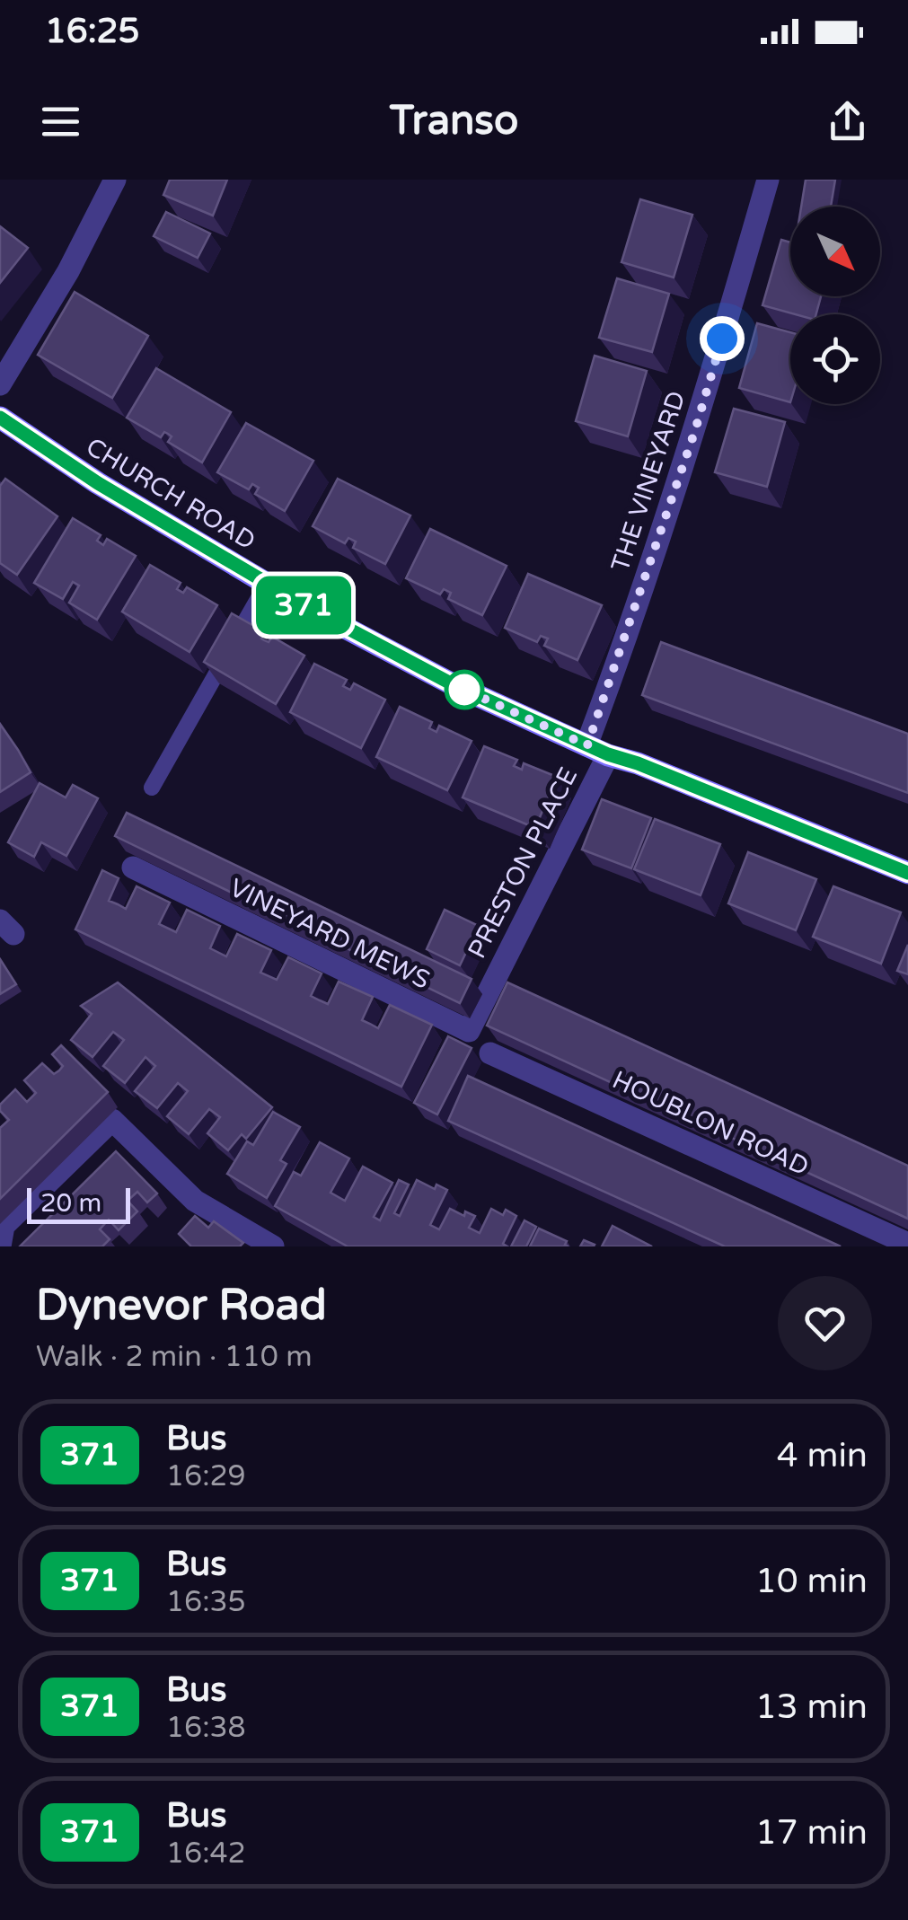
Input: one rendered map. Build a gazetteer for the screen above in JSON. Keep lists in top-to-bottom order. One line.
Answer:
{"streets":{"main road":["CHURCH ROAD"],"street":["THE VINEYARD","PRESTON PLACE","VINEYARD MEWS","HOUBLON ROAD"]},"crossings":[["THE VINEYARD","CHURCH ROAD"],["THE VINEYARD","PRESTON PLACE"],["CHURCH ROAD","PRESTON PLACE"],["PRESTON PLACE","VINEYARD MEWS"]],"lines":["bus line 371"],"scale_bar":"20 m","north":"bottom right","page":{"status":"16:25","header":"Transo","on_map":"371","scale":"20 m","heading":["Dynevor Road","Walk · 2 min · 110 m"],"list":[{"mark":"371","name":"Bus","note":"16:29","value":"4 min"},{"mark":"371","name":"Bus","note":"16:35","value":"10 min"},{"mark":"371","name":"Bus","note":"16:38","value":"13 min"},{"mark":"371","name":"Bus","note":"16:42","value":"17 min"}]}}
